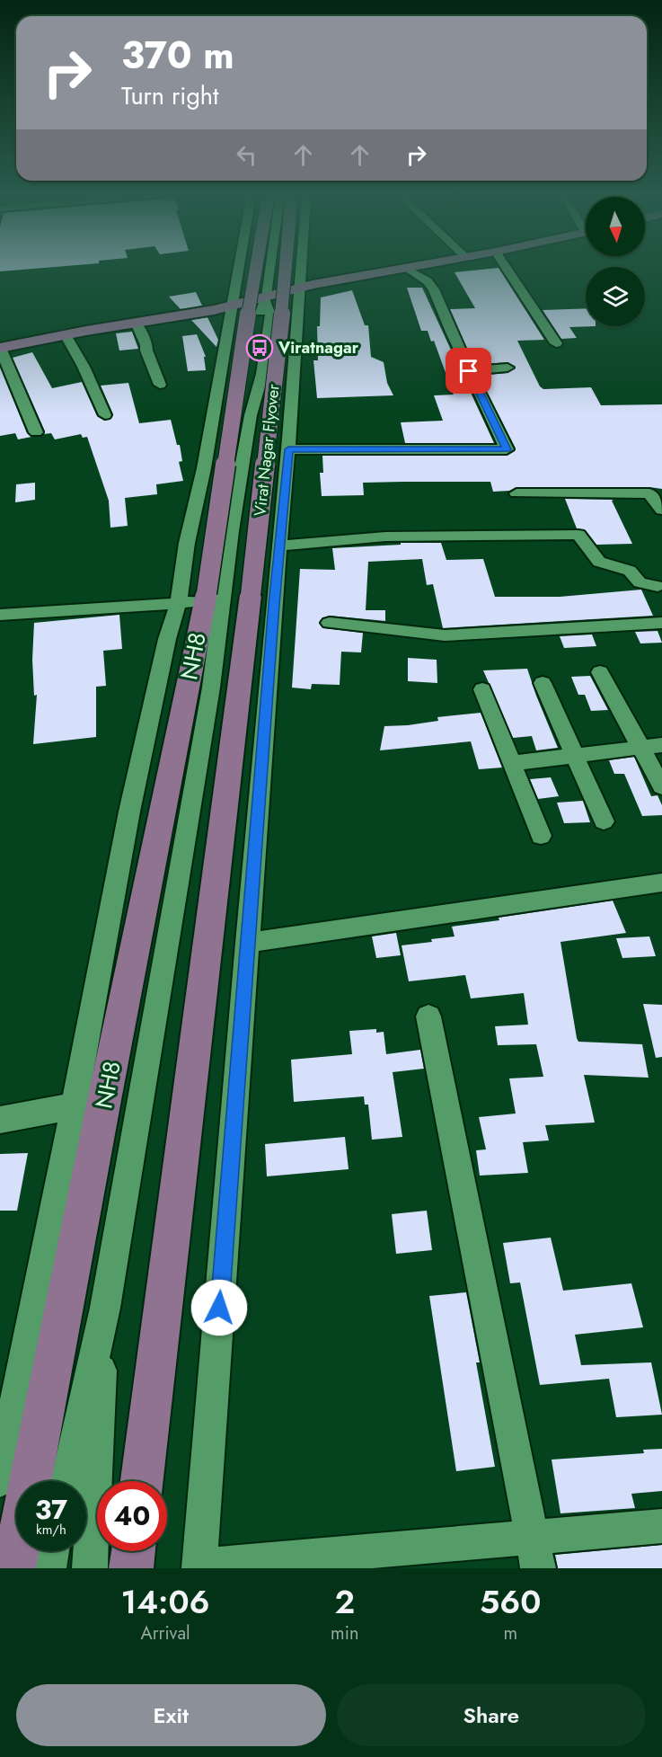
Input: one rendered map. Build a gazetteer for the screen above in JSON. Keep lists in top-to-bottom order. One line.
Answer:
{"streets":{"main road":["Virat Nagar Flyover","NH8"]},"crossings":[["Virat Nagar Flyover","NH8"]],"places":{"bus stop":["Viratnagar"]},"north":"bottom","page":{"turn":["370 m","Turn right"],"speed":"37 km/h","limit":"40","eta":["14:06","Arrival","2","min","560","m"],"buttons":["Exit","Share"]}}
